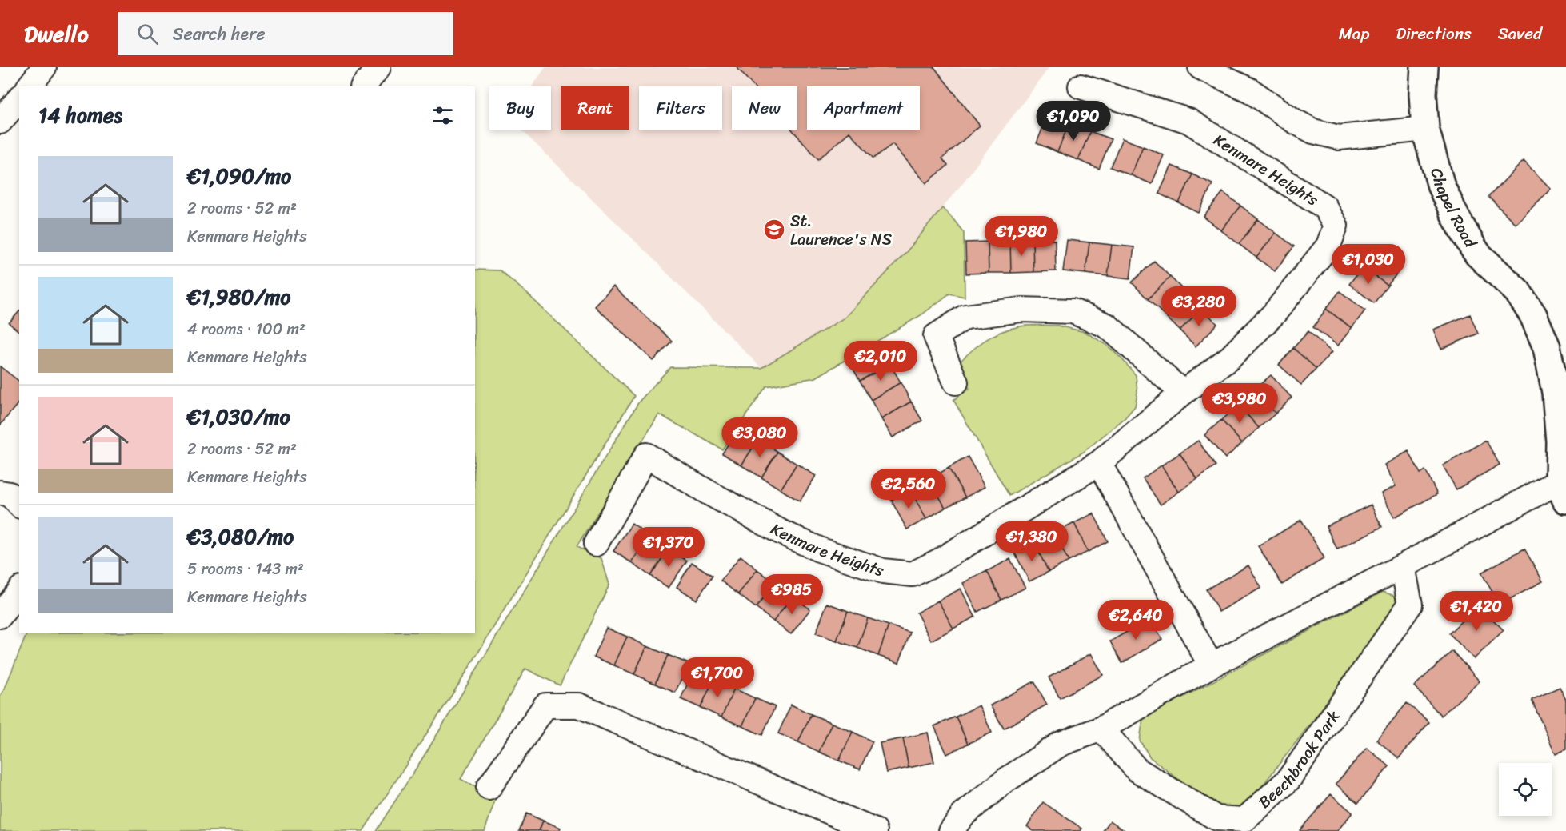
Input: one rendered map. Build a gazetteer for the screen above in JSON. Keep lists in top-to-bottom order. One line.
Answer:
{"streets":{"street":["Kenmare Heights","Chapel Road","Beechbrook Park"]},"places":{"school or university":["St. Laurence's NS"]},"page":{"header":"Dwello","search":"Search here","nav":["Map","Directions","Saved"],"chip":["Buy","Rent","Filters","New","Apartment"],"heading":"14 homes","price":["€1,090","€1,980","€1,030","€3,280","€2,010","€3,980","€3,080","€2,560","€1,380","€1,370","€985","€1,420","€2,640","€1,700"],"list":[{"name":"€1,090/mo","note":"2 rooms · 52 m² · Kenmare Heights"},{"name":"€1,980/mo","note":"4 rooms · 100 m² · Kenmare Heights"},{"name":"€1,030/mo","note":"2 rooms · 52 m² · Kenmare Heights"},{"name":"€3,080/mo","note":"5 rooms · 143 m² · Kenmare Heights"}]}}
